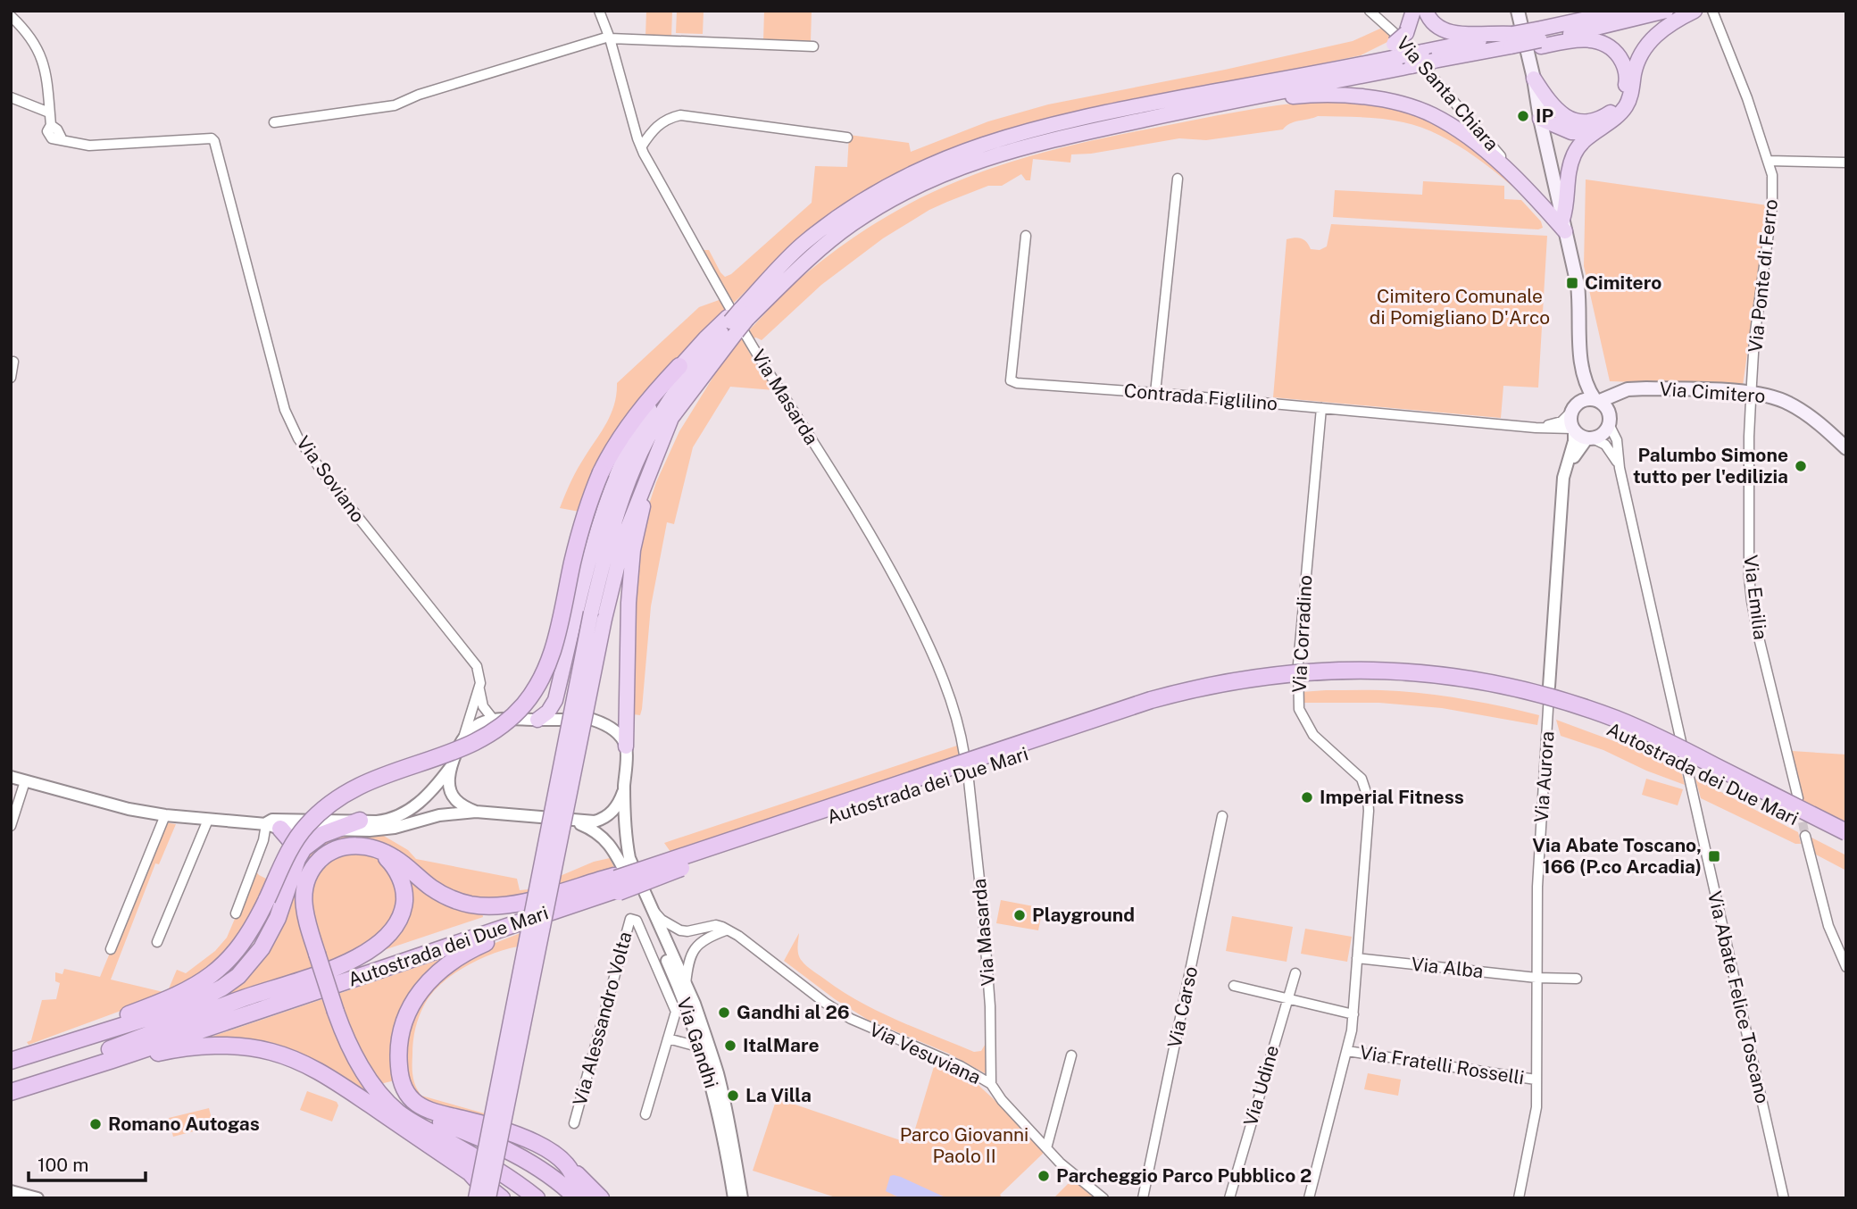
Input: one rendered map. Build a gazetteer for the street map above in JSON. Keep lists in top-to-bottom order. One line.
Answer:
{"streets":{"highway":["Autostrada dei Due Mari"],"main road":["Via Cimitero"],"street":["Via Santa Chiara","Via Ponte di Ferro","Via Masarda","Contrada Figlilino","Via Soviano","Via Emilia","Via Corradino","Via Aurora","Via Alba","Via Abate Felice Toscano","Via Carso","Via Alessandro Volta","Via Gandhi","Via Vesuviana","Via Fratelli Rosselli","Via Udine"]},"crossings":[["Via Ponte di Ferro","Via Cimitero"],["Via Ponte di Ferro","Via Emilia"],["Via Cimitero","Contrada Figlilino"],["Via Cimitero","Via Emilia"],["Via Cimitero","Via Aurora"],["Via Cimitero","Via Abate Felice Toscano"],["Via Masarda","Via Vesuviana"],["Contrada Figlilino","Via Corradino"],["Contrada Figlilino","Via Aurora"],["Contrada Figlilino","Via Abate Felice Toscano"],["Via Corradino","Via Alba"],["Via Corradino","Via Fratelli Rosselli"],["Via Aurora","Via Alba"],["Via Aurora","Via Abate Felice Toscano"],["Via Aurora","Via Fratelli Rosselli"],["Via Gandhi","Via Vesuviana"]],"parks":["Cimitero Comunale di Pomigliano D'Arco","Parco Giovanni Paolo II"],"places":{"other":["IP","Palumbo Simone tutto per l'edilizia","Imperial Fitness","Playground","Gandhi al 26","ItalMare","La Villa","Romano Autogas","Parcheggio Parco Pubblico 2"],"transit":["Cimitero","Via Abate Toscano, 166 (P.co Arcadia)"]},"scale_bar":"100 m"}
